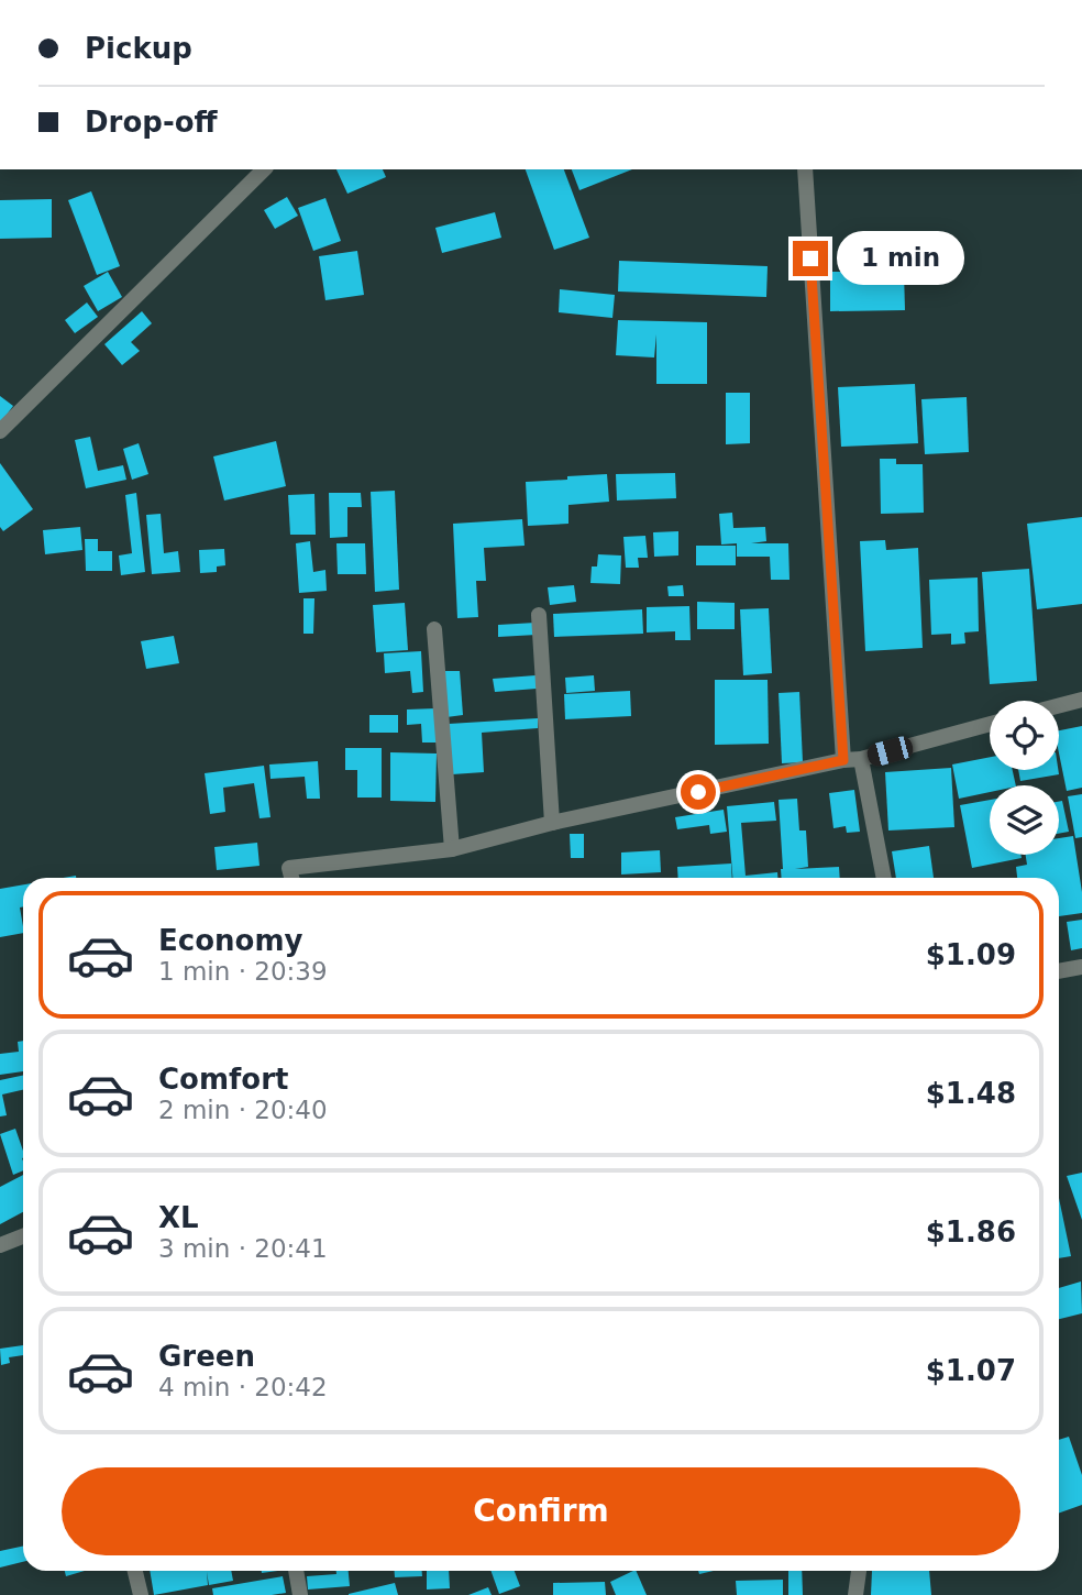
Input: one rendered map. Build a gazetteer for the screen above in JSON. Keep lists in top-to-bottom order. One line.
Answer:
{"page":{"banner":["Pickup","Drop-off"],"bubble":"1 min","list":[{"name":"Economy","note":"1 min · 20:39","value":"$1.09"},{"name":"Comfort","note":"2 min · 20:40","value":"$1.48"},{"name":"XL","note":"3 min · 20:41","value":"$1.86"},{"name":"Green","note":"4 min · 20:42","value":"$1.07"}],"buttons":"Confirm"}}
